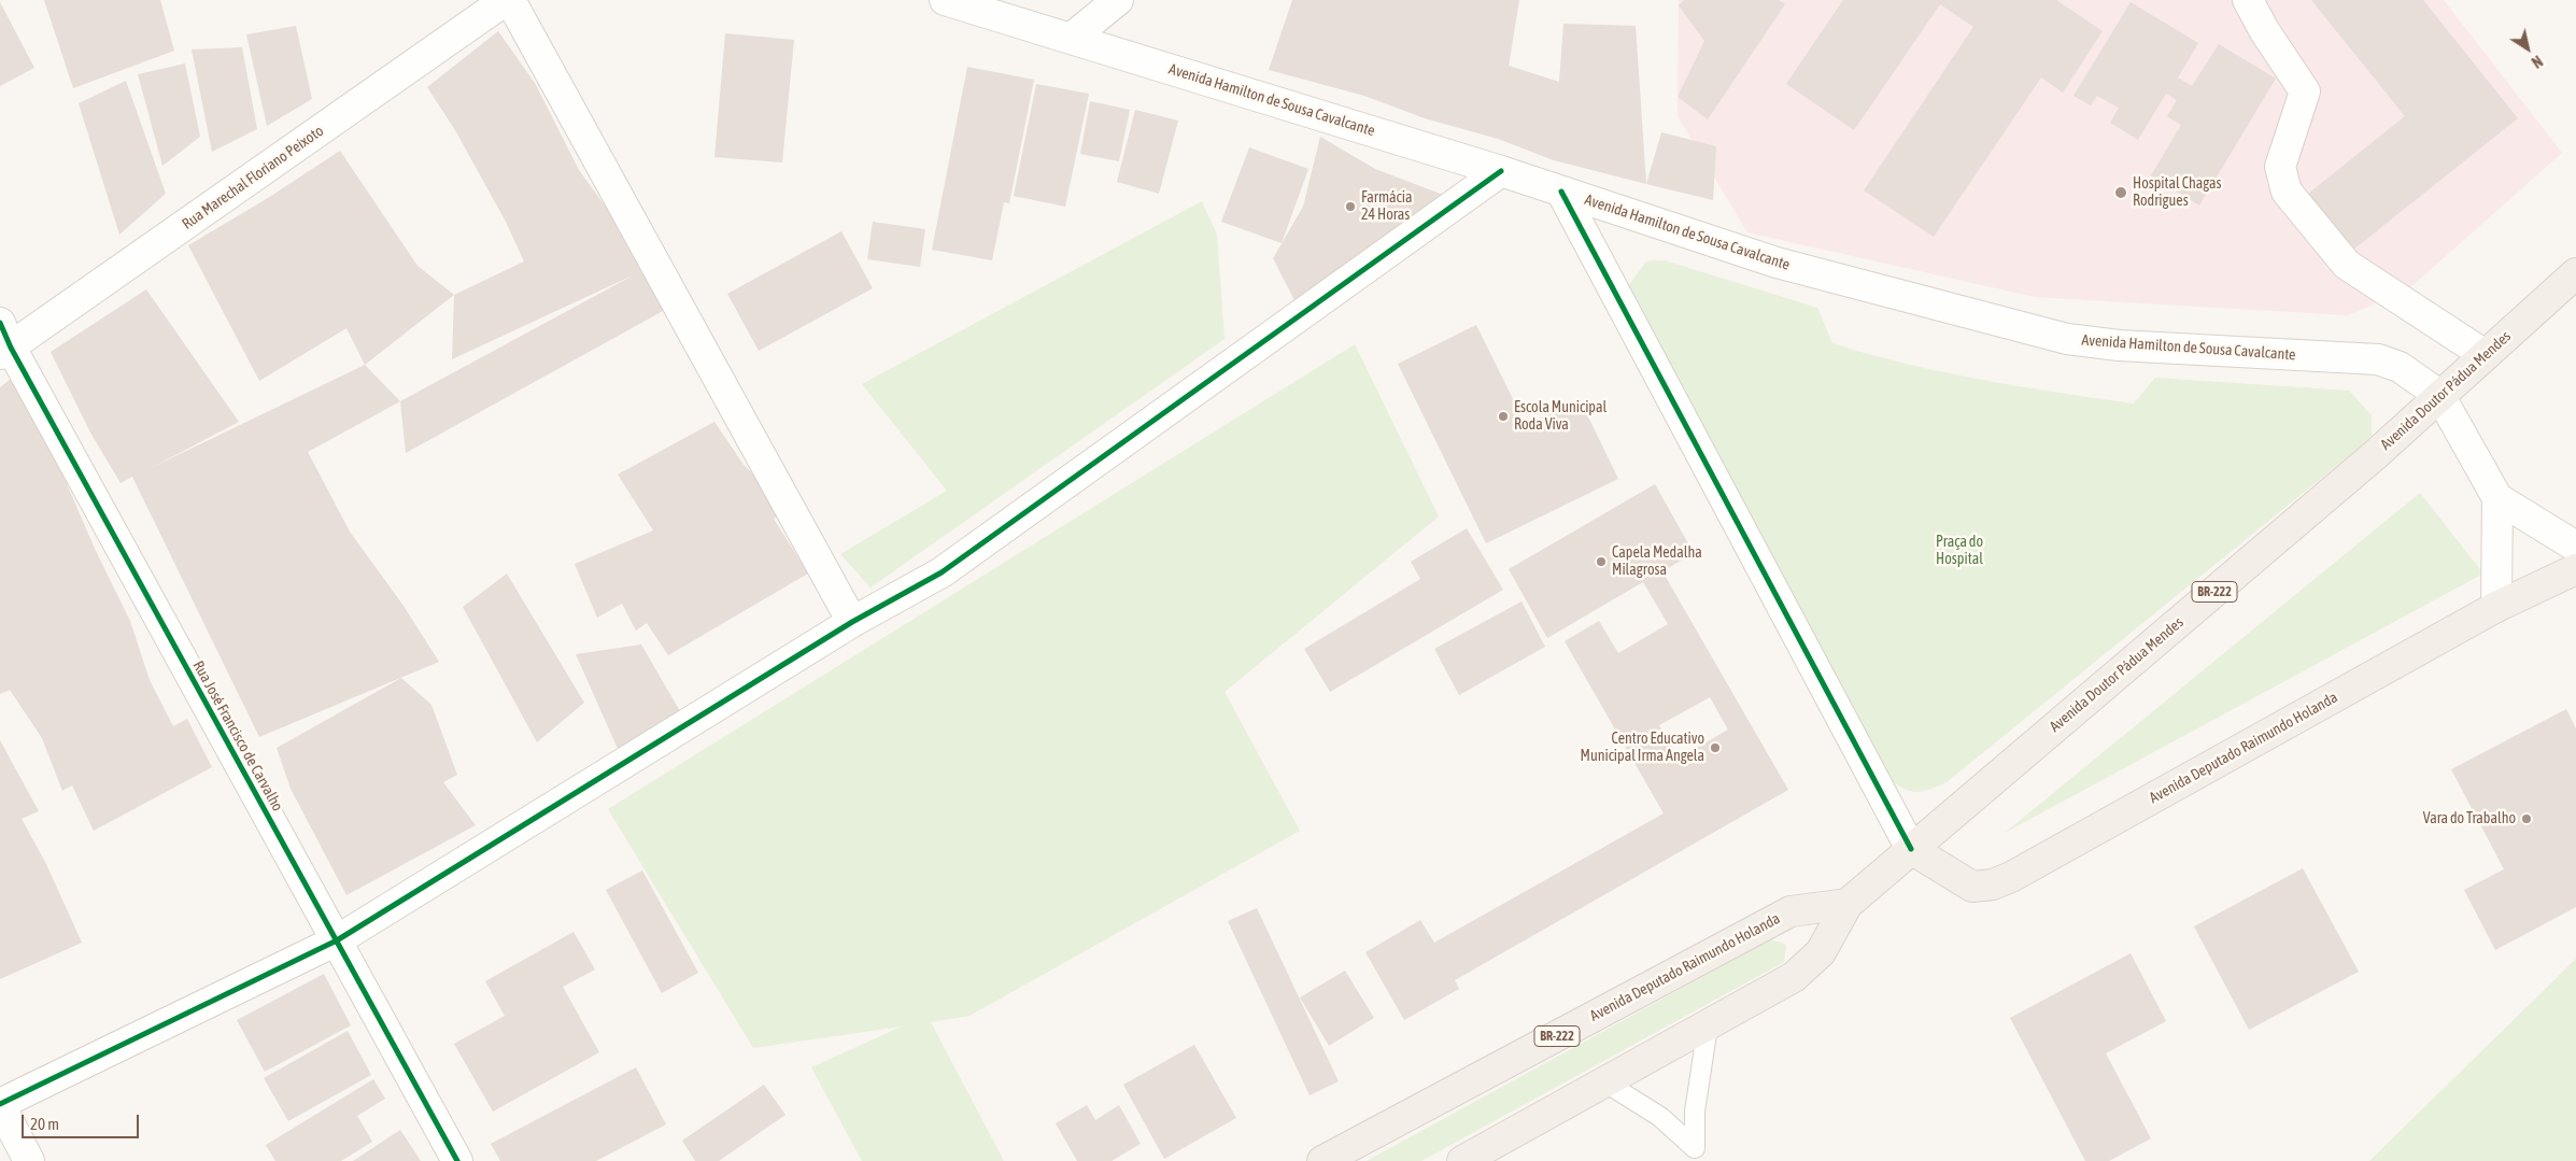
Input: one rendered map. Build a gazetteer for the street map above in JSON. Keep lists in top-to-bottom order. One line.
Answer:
{"streets":{"main road":["Avenida Doutor Pádua Mendes","BR-222","Avenida Deputado Raimundo Holanda"],"street":["Avenida Hamilton de Sousa Cavalcante","Rua Marechal Floriano Peixoto","Rua José Francisco de Carvalho"]},"crossings":[["Avenida Hamilton de Sousa Cavalcante","Avenida Doutor Pádua Mendes"],["Rua Marechal Floriano Peixoto","Rua José Francisco de Carvalho"],["Avenida Doutor Pádua Mendes","BR-222"],["Avenida Doutor Pádua Mendes","Avenida Deputado Raimundo Holanda"]],"parks":["Praça do Hospital"],"places":["Hospital Chagas Rodrigues","Farmácia 24 Horas","Escola Municipal Roda Viva","Capela Medalha Milagrosa","Centro Educativo Municipal Irma Angela","Vara do Trabalho"],"scale_bar":"20 m","north":"bottom right"}
